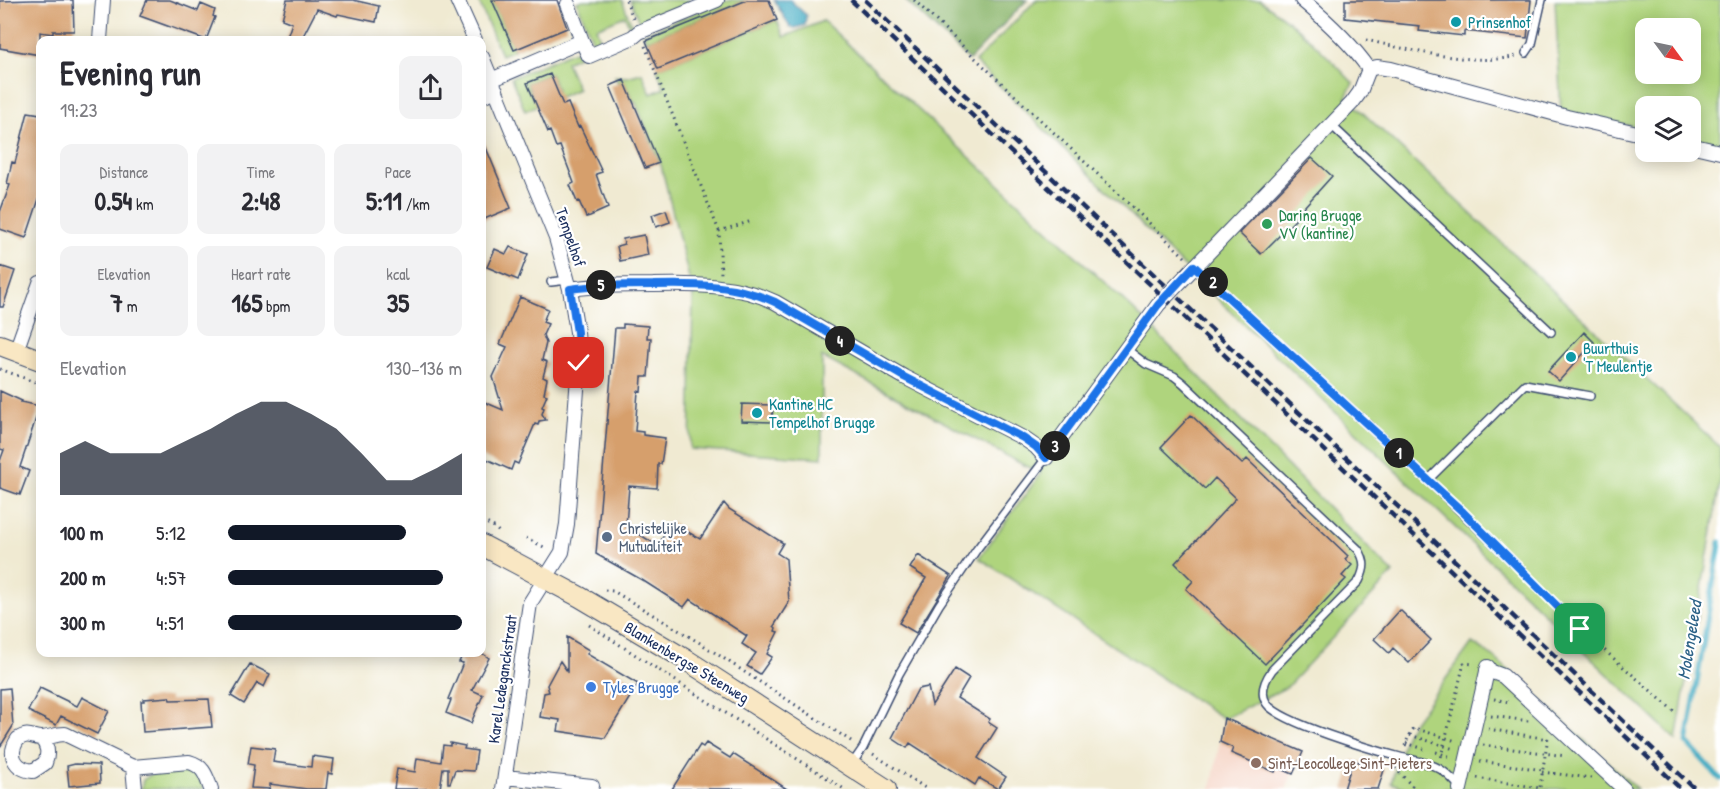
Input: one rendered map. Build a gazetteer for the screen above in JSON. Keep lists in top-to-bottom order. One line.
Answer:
{"streets":{"main road":["Blankenbergse Steenweg"],"street":["Tempelhof","Karel Ledeganckstraat"]},"crossings":[["Tempelhof","Blankenbergse Steenweg"],["Tempelhof","Karel Ledeganckstraat"],["Blankenbergse Steenweg","Karel Ledeganckstraat"]],"water":["Molengeleed"],"places":["Prinsenhof","Daring Brugge VV (kantine)","Buurthuis 'T Meulentje","Kantine HC Tempelhof Brugge","Christelijke Mutualiteit","Tyles Brugge","Sint-Leocollege Sint-Pieters"],"north":"bottom right","page":{"heading":["Evening run","19:23"],"stats":[["Distance","0.54 km"],["Time","2:48"],["Pace","5:11 /km"],["Elevation","7 m"],["Heart rate","165 bpm"],["kcal","35"]],"pins":["2","5","4","3","1"],"chart":["Elevation","130–136 m"],"list":[{"name":"100 m","note":"5:12"},{"name":"200 m","note":"4:57"},{"name":"300 m","note":"4:51"}]}}
